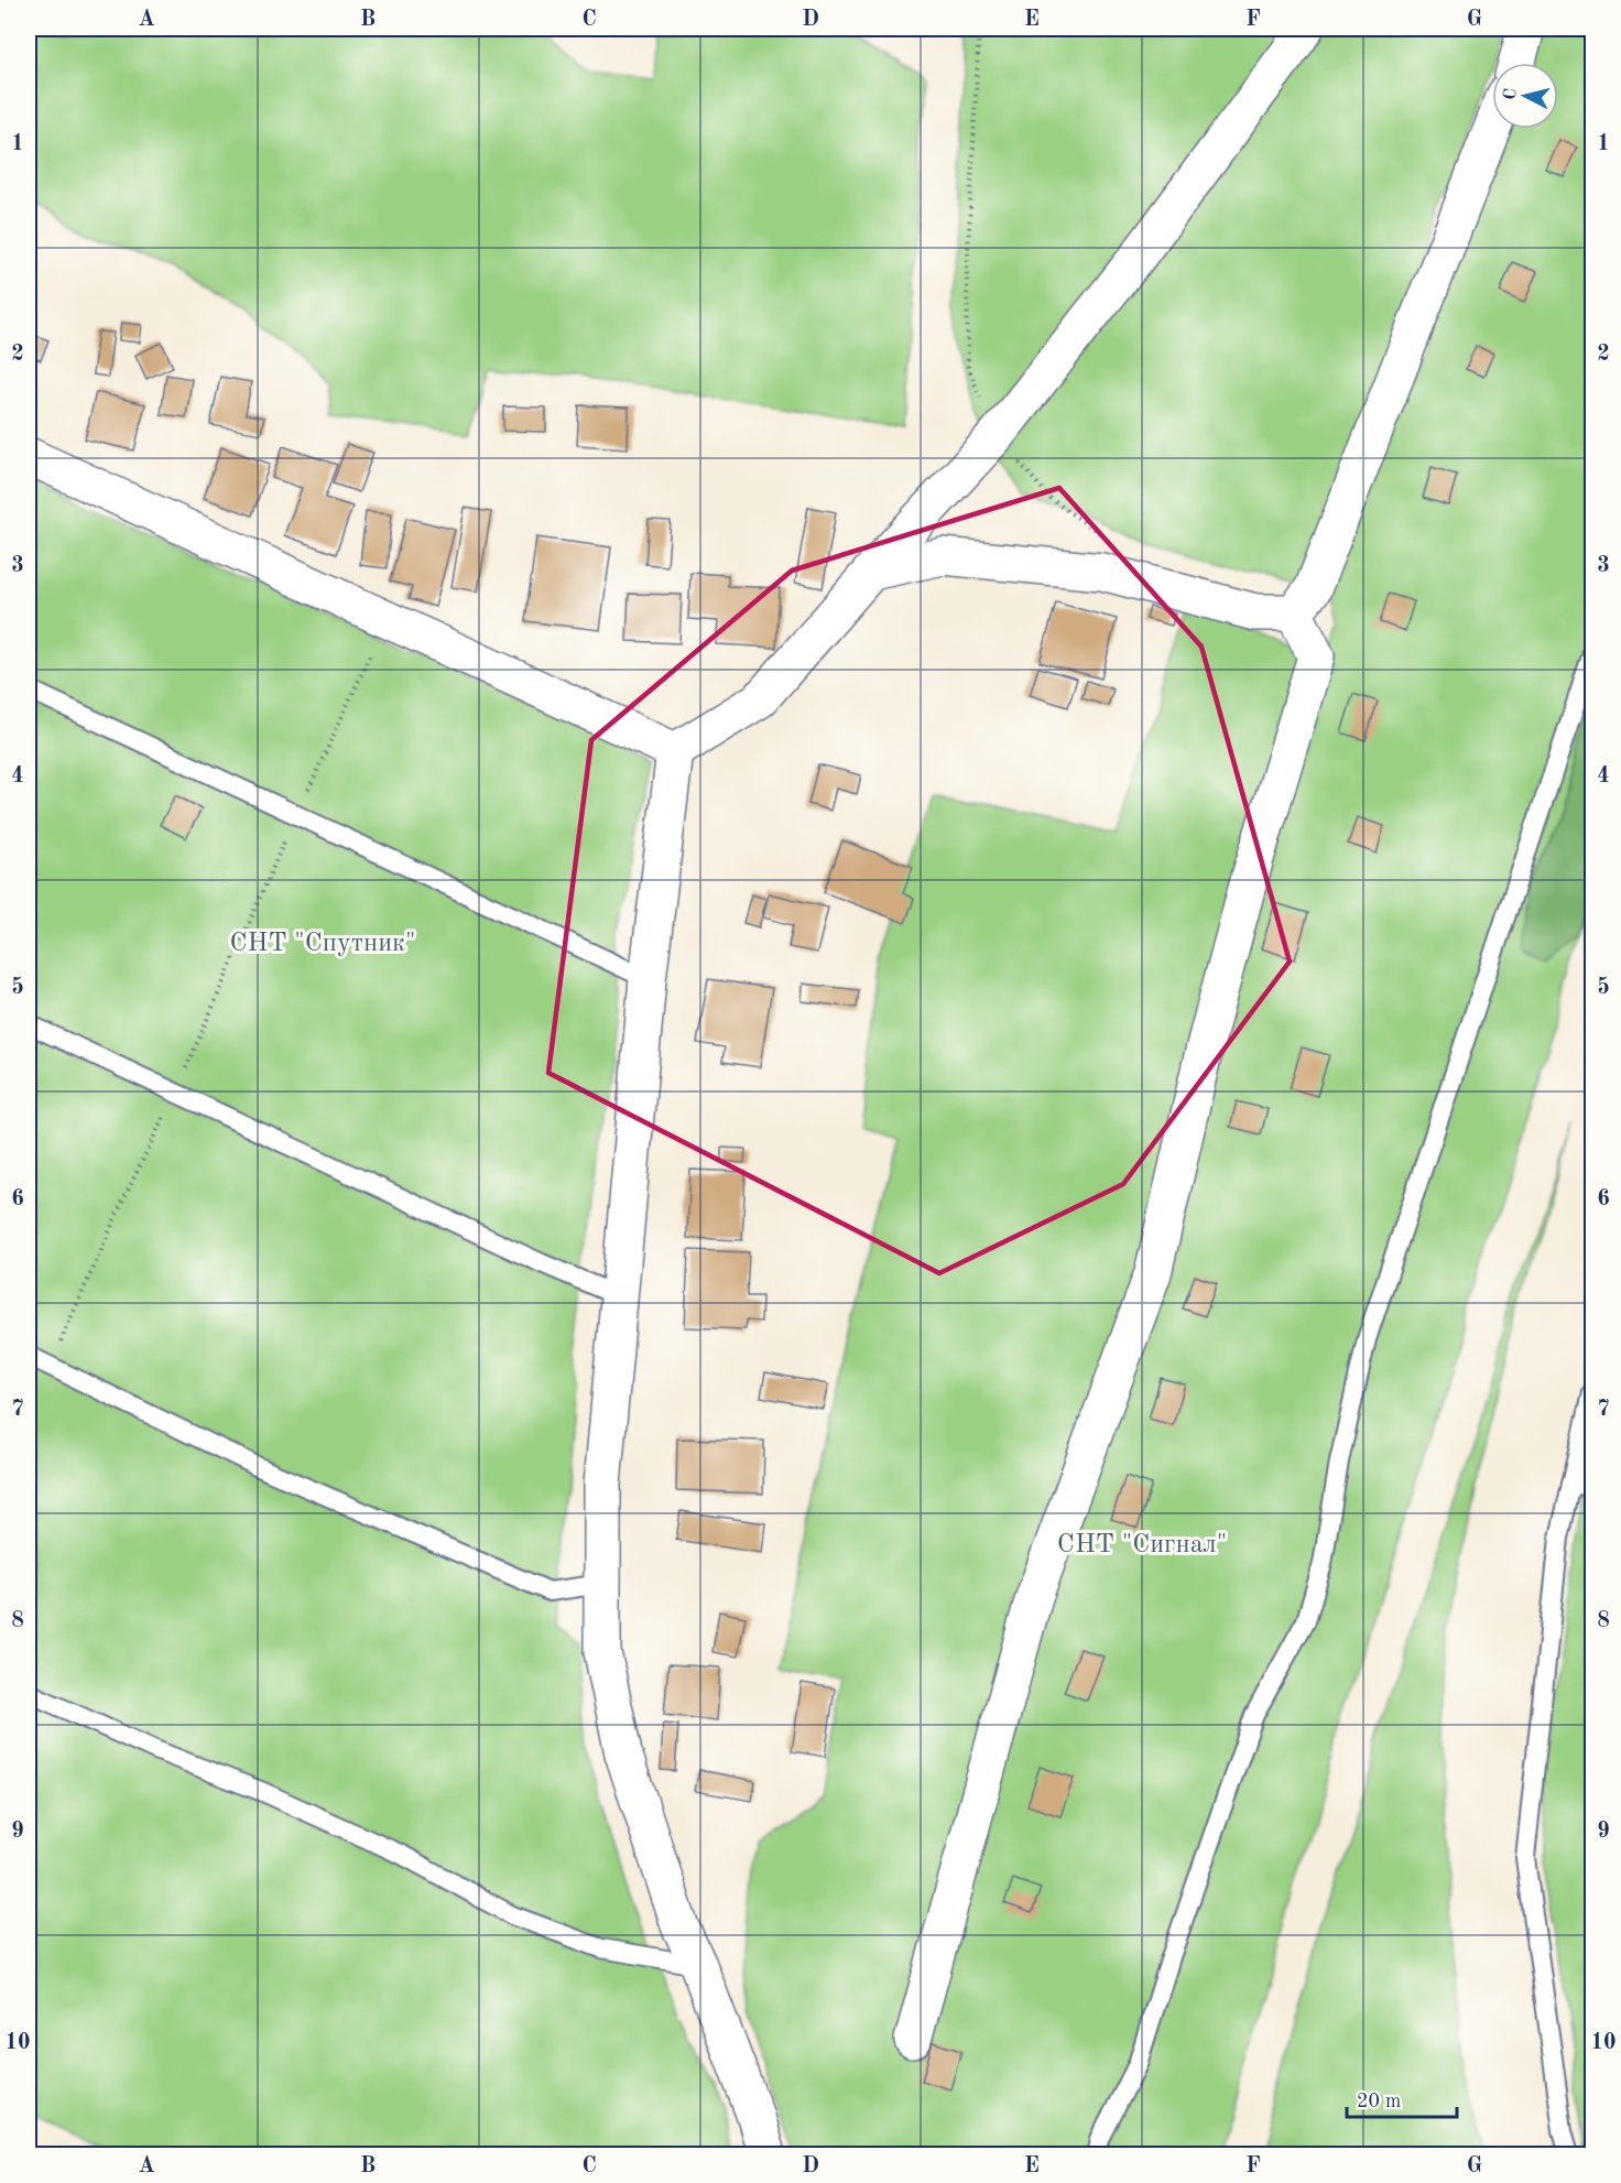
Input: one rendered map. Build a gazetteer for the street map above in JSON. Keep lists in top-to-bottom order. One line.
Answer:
{"parks":["СНТ \"Спутник\"","СНТ \"Сигнал\""],"scale_bar":"20 m","north":"left","grid":{"columns":["A","B","C","D","E","F","G"],"rows":["1","2","3","4","5","6","7","8","9","10"]}}
